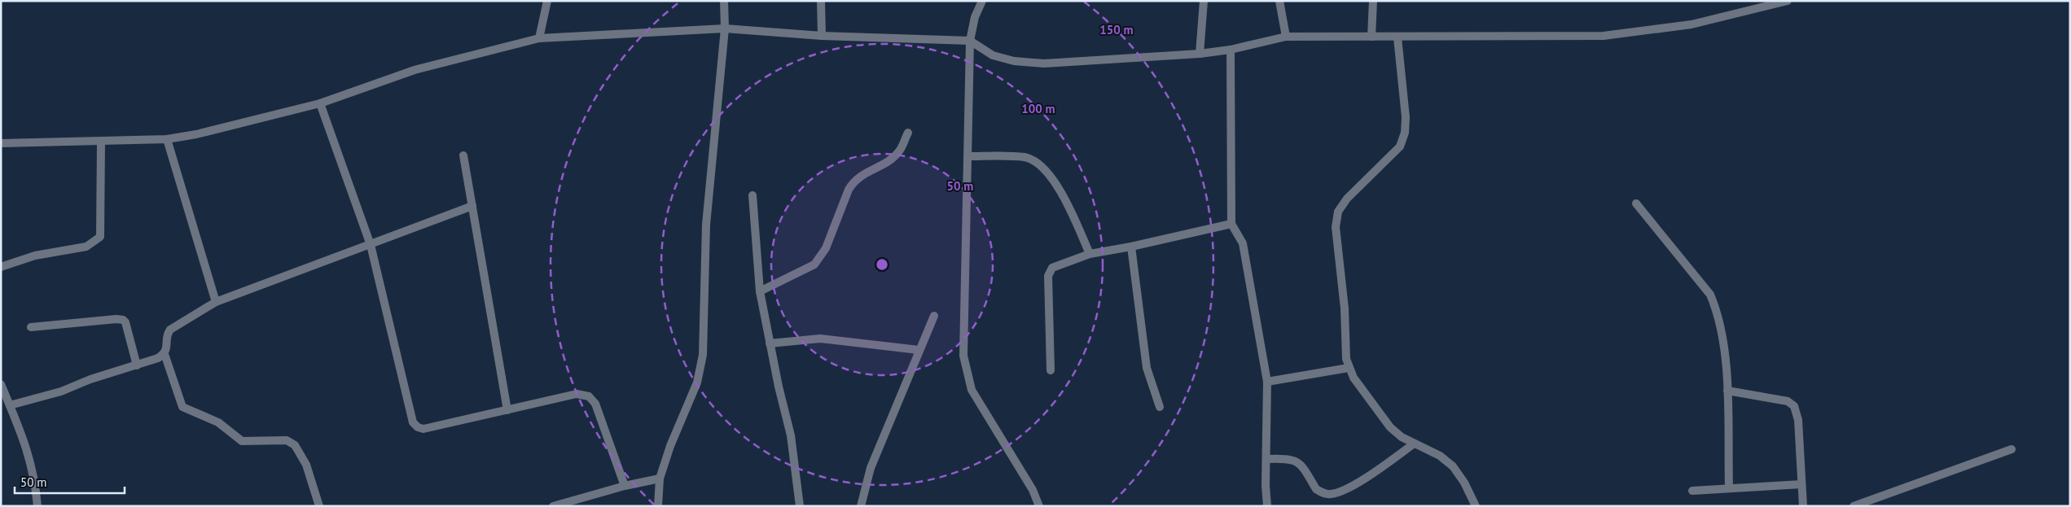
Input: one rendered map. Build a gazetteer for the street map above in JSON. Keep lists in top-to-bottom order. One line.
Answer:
{"scale_bar":"50 m","rings":["150 m","100 m","50 m"]}
